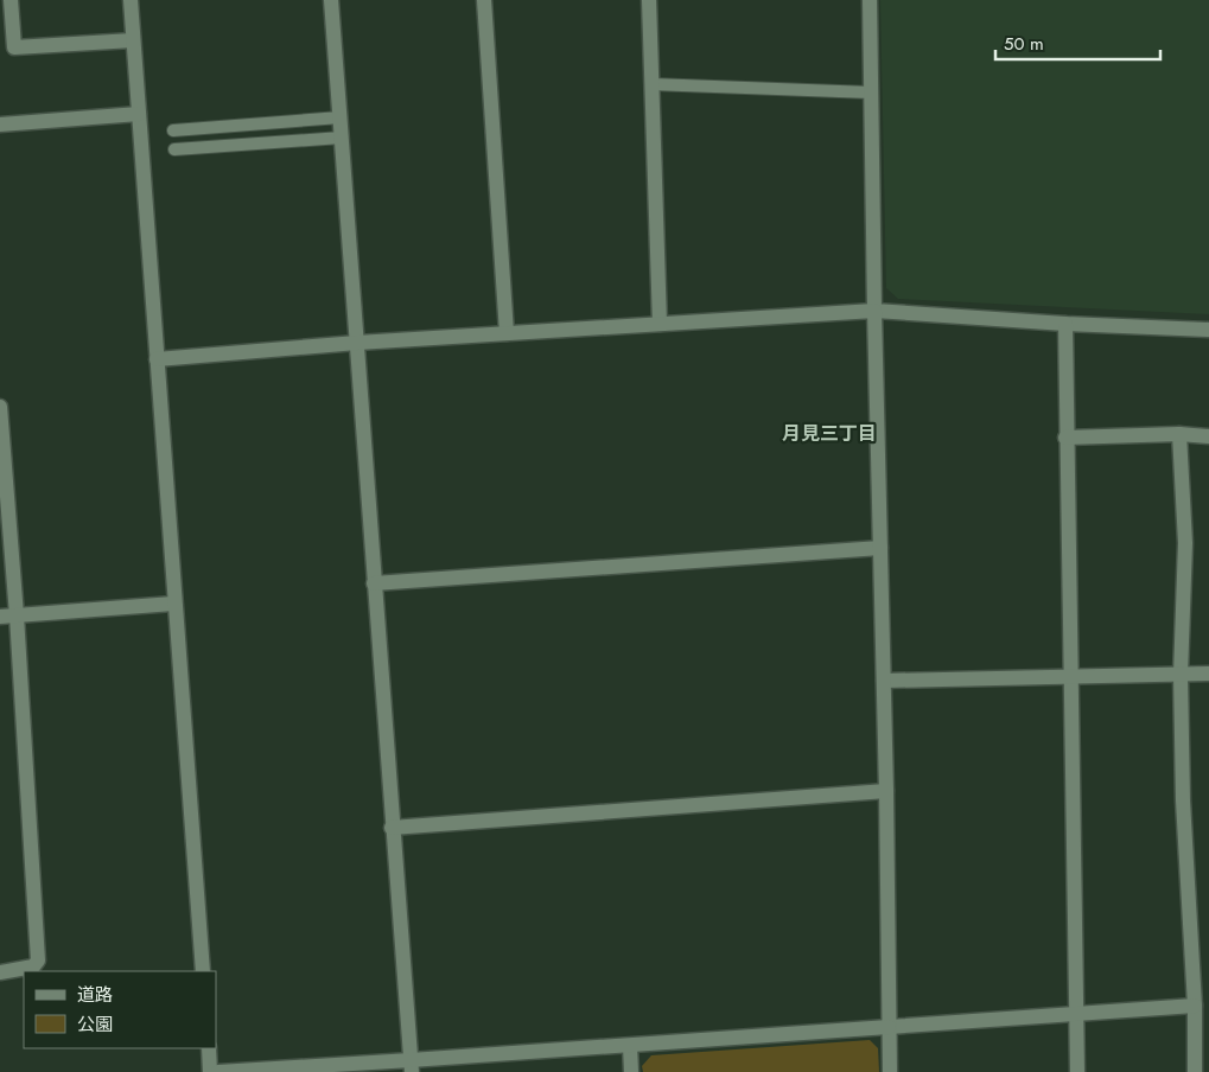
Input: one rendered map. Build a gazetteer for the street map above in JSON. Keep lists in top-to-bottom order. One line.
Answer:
{"districts":["月見三丁目"],"legend":["道路","公園"],"scale_bar":"50 m"}
